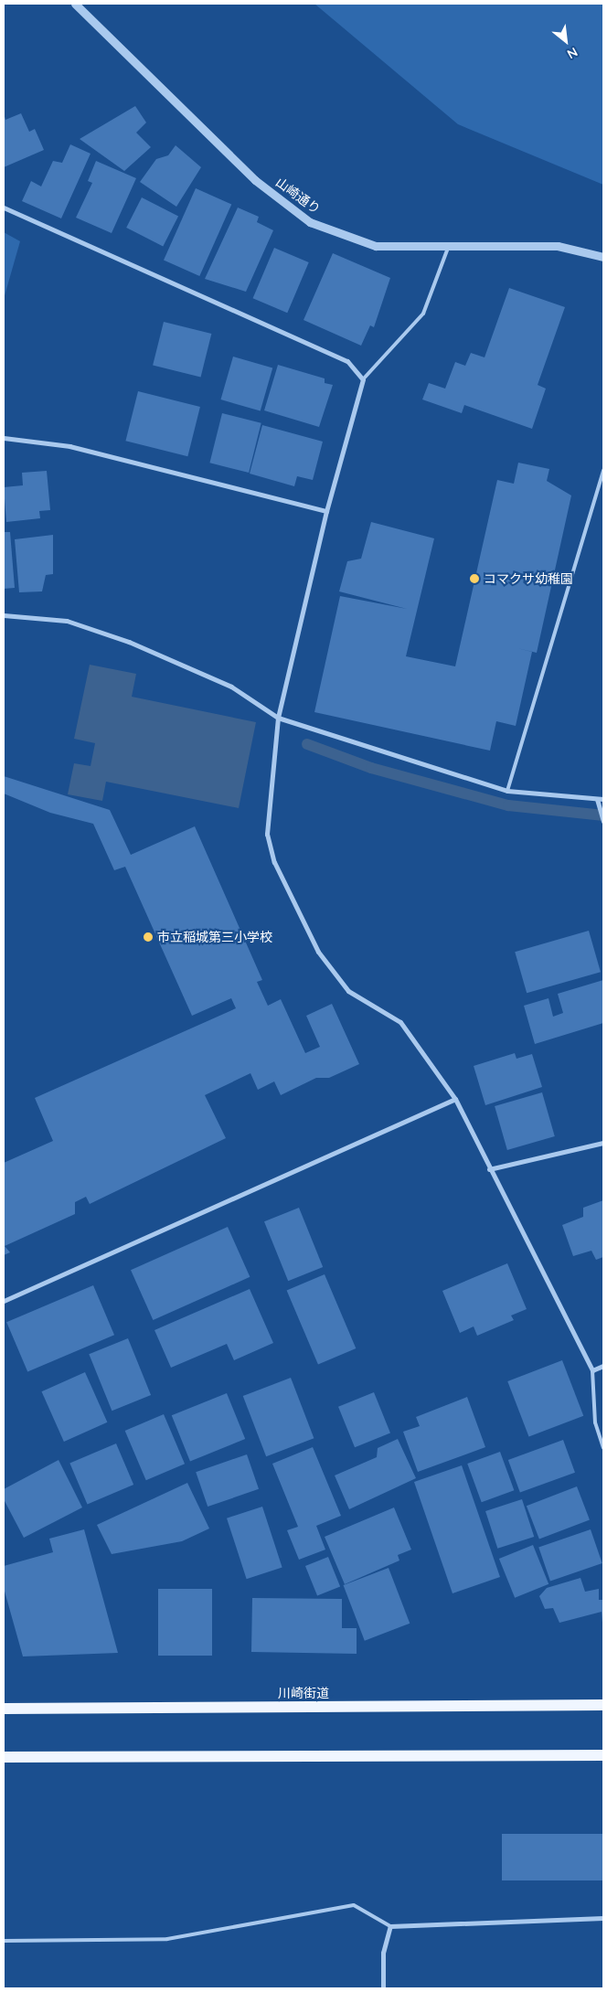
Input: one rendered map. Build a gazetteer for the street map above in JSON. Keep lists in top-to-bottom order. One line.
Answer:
{"streets":{"main road":["川崎街道"],"street":["山崎通り"]},"places":["コマクサ幼稚園","市立稲城第三小学校"],"north":"bottom right"}
